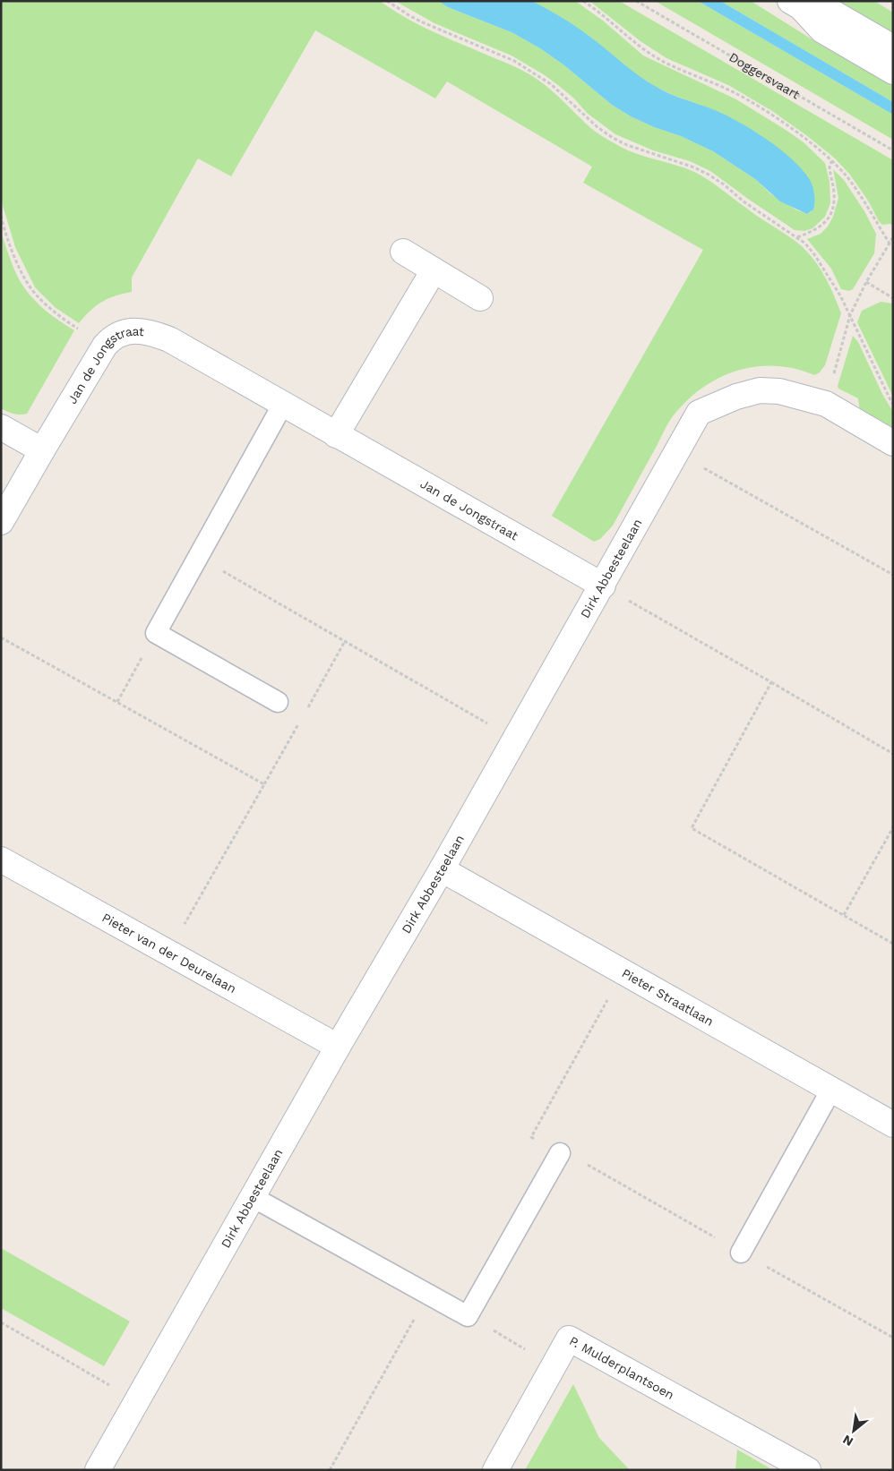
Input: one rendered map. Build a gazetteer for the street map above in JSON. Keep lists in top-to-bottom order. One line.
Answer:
{"streets":{"street":["Jan de Jongstraat","Dirk Abbesteelaan","Pieter van der Deurelaan","Pieter Straatlaan","P. Mulderplantsoen"],"path":["Doggersvaart"]},"crossings":[["Jan de Jongstraat","Dirk Abbesteelaan"],["Dirk Abbesteelaan","Pieter van der Deurelaan"],["Dirk Abbesteelaan","Pieter Straatlaan"]],"north":"bottom left"}
